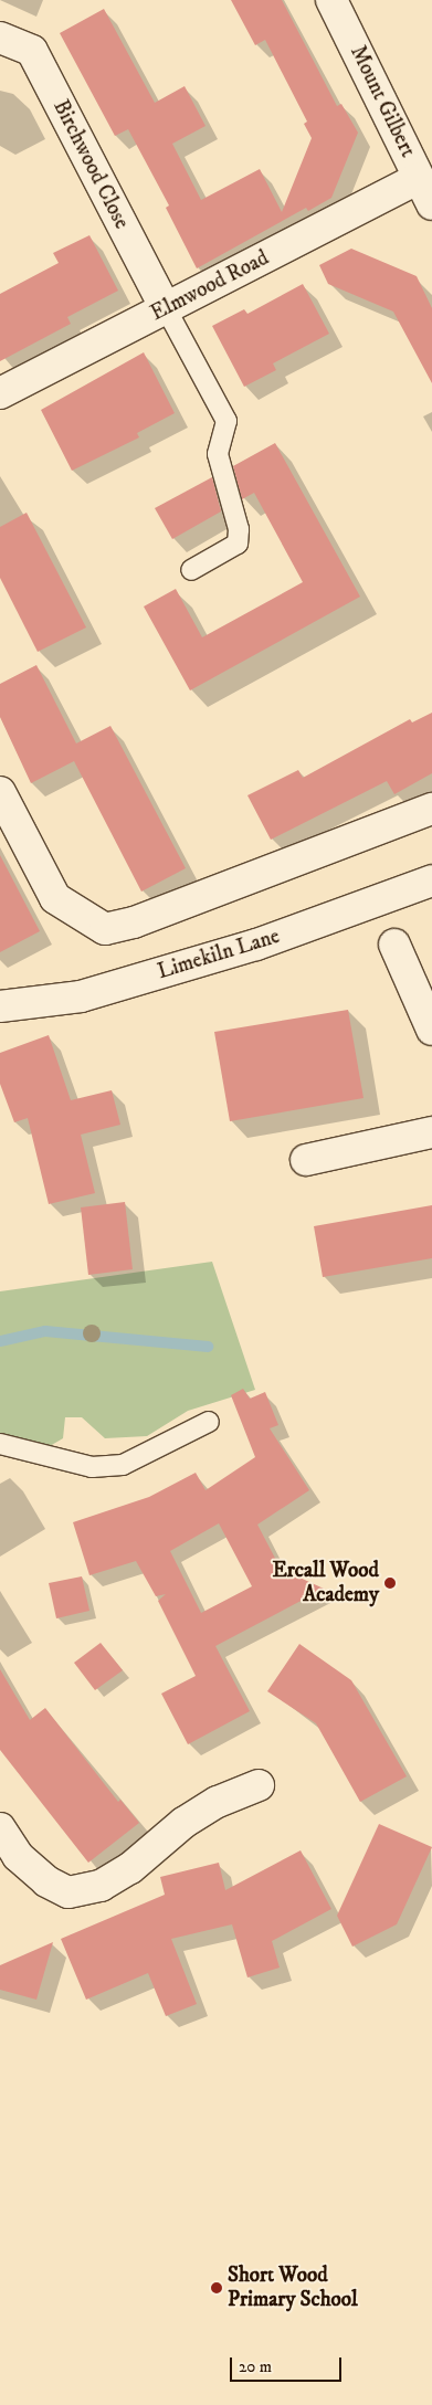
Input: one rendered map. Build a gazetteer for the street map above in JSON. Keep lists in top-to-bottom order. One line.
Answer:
{"streets":{"street":["Mount Gilbert","Birchwood Close","Elmwood Road","Limekiln Lane"]},"crossings":[["Mount Gilbert","Elmwood Road"],["Birchwood Close","Elmwood Road"]],"places":["Ercall Wood Academy","Short Wood Primary School"],"scale_bar":"20 m"}
